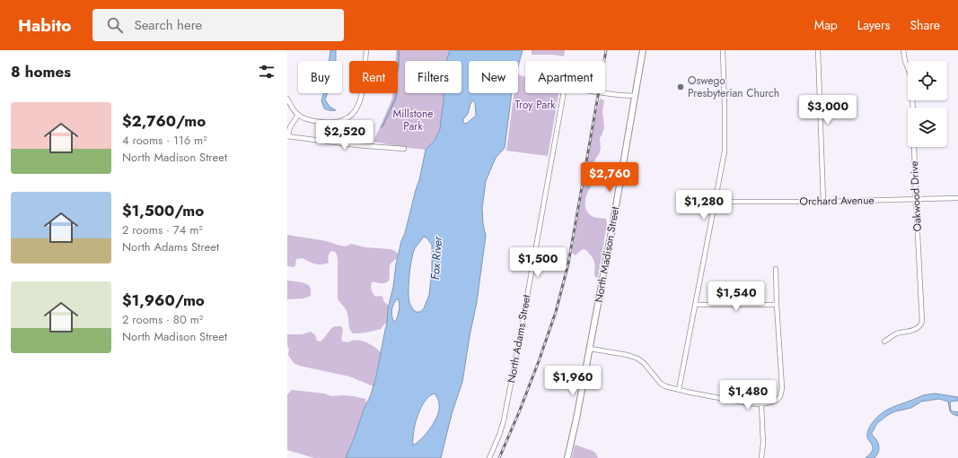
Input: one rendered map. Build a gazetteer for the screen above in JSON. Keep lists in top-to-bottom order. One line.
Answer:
{"streets":{"street":["Oakwood Drive","Orchard Avenue","North Madison Street","North Adams Street"]},"crossings":[["Oakwood Drive","Orchard Avenue"],["North Madison Street","North Adams Street"]],"water":["Fox River"],"parks":["Troy Park","Millstone Park"],"places":["Oswego Presbyterian Church"],"page":{"header":"Habito","search":"Search here","nav":["Map","Layers","Share"],"heading":"8 homes","chip":["Buy","Rent","Filters","New","Apartment"],"list":[{"name":"$2,760/mo","note":"4 rooms · 116 m² · North Madison Street"},{"name":"$1,500/mo","note":"2 rooms · 74 m² · North Adams Street"},{"name":"$1,960/mo","note":"2 rooms · 80 m² · North Madison Street"}],"price":["$3,000","$2,520","$2,760","$1,280","$1,500","$1,540","$1,960","$1,480"]}}
